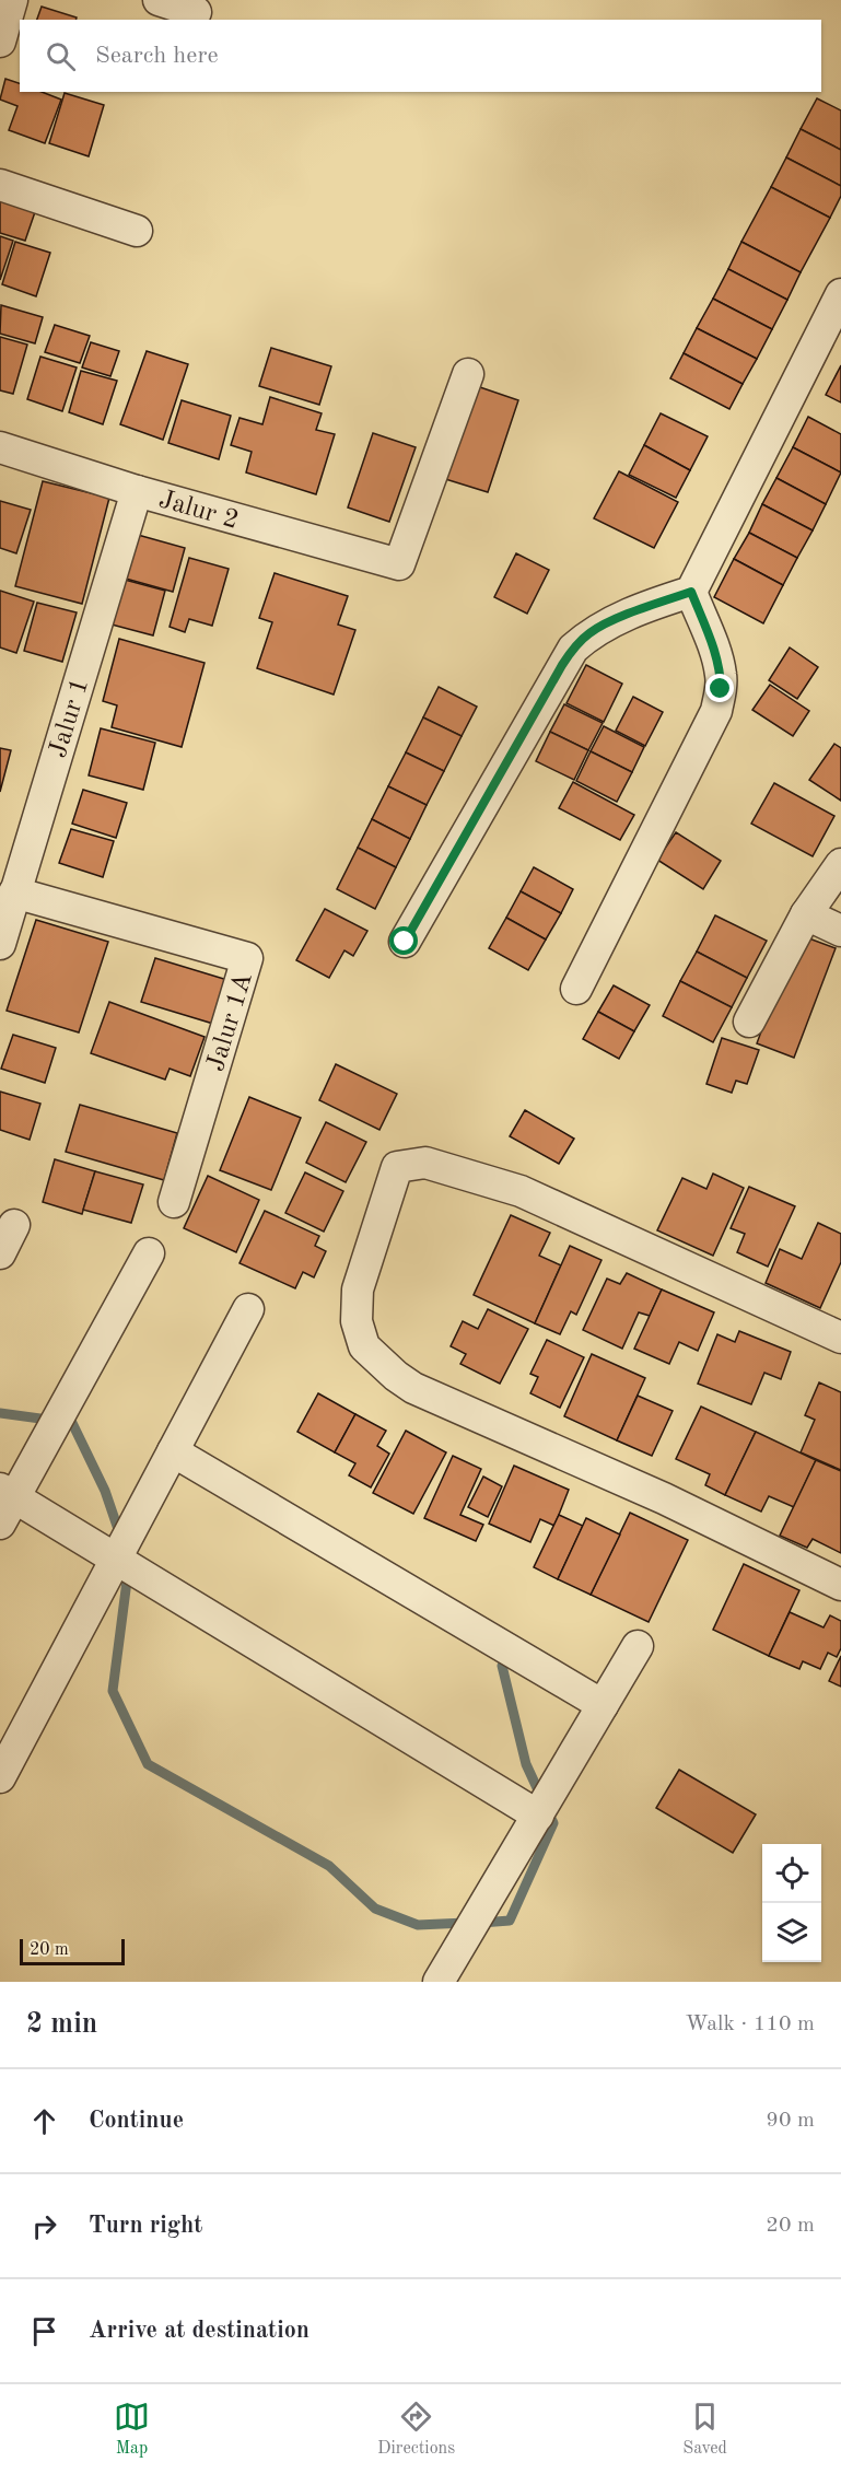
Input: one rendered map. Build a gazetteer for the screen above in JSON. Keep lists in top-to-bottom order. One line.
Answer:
{"streets":{"street":["Jalur 2","Jalur 1","Jalur 1A"]},"crossings":[["Jalur 2","Jalur 1"],["Jalur 1","Jalur 1A"]],"scale_bar":"20 m","page":{"search":"Search here","scale":"20 m","heading":["2 min","Walk · 110 m"],"list":[["Continue","90 m"],["Turn right","20 m"],"Arrive at destination"],"nav":["Map","Directions","Saved"]}}
